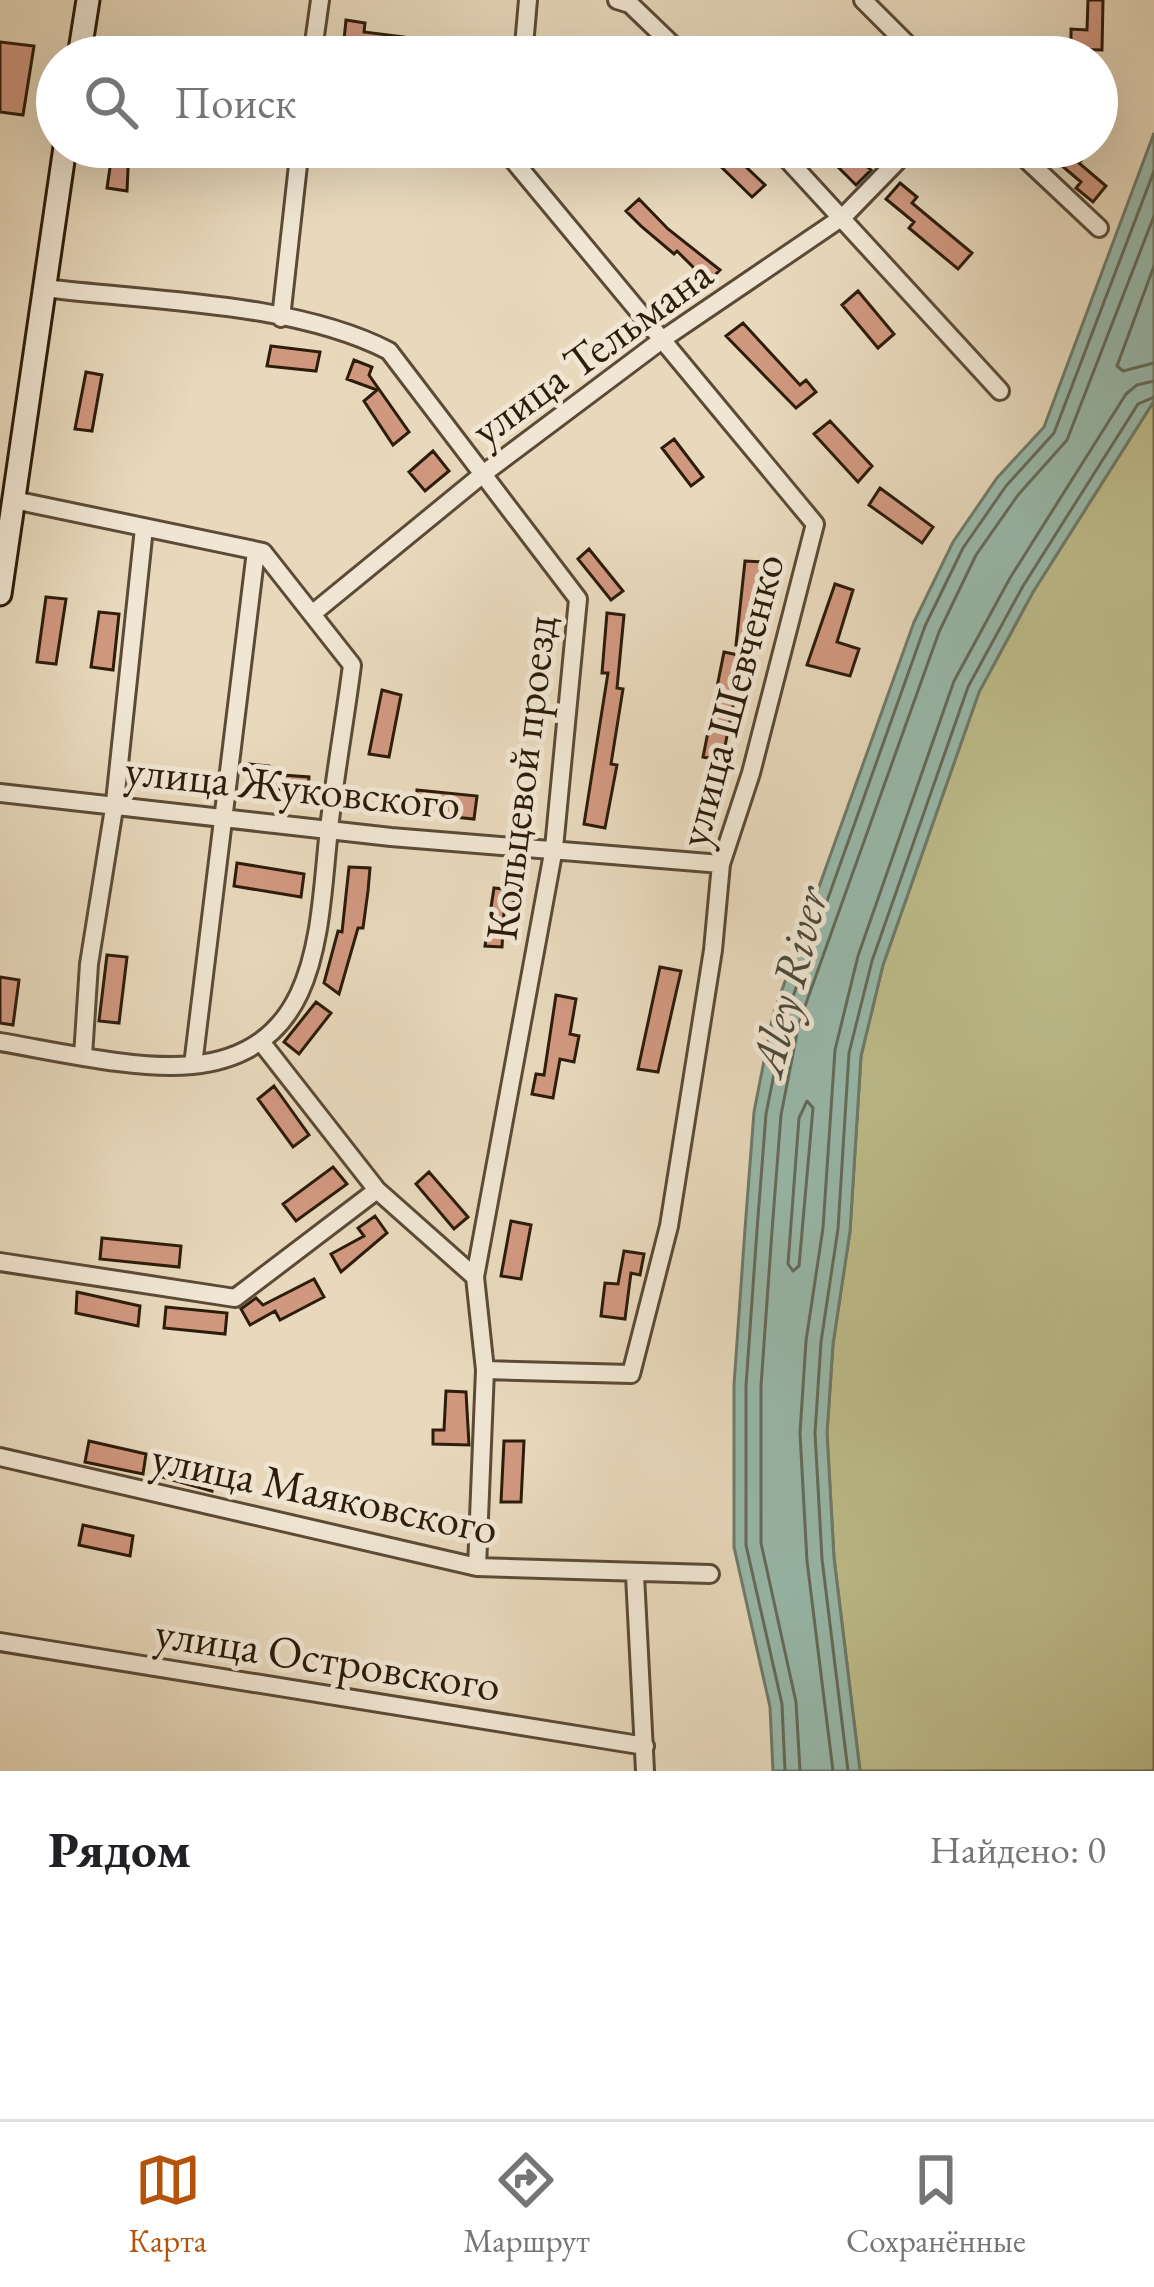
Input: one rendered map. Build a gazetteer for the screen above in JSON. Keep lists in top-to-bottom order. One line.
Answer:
{"streets":{"street":["улица Тельмана","улица Шевченко","Кольцевой проезд","улица Жуковского","улица Маяковского","улица Островского"]},"crossings":[["улица Тельмана","улица Шевченко"],["улица Тельмана","Кольцевой проезд"],["улица Шевченко","Кольцевой проезд"],["улица Шевченко","улица Жуковского"],["Кольцевой проезд","улица Жуковского"],["Кольцевой проезд","улица Маяковского"]],"water":["Aley River"],"page":{"search":"Поиск","heading":["Рядом","Найдено: 0"],"nav":["Карта","Маршрут","Сохранённые"]}}
